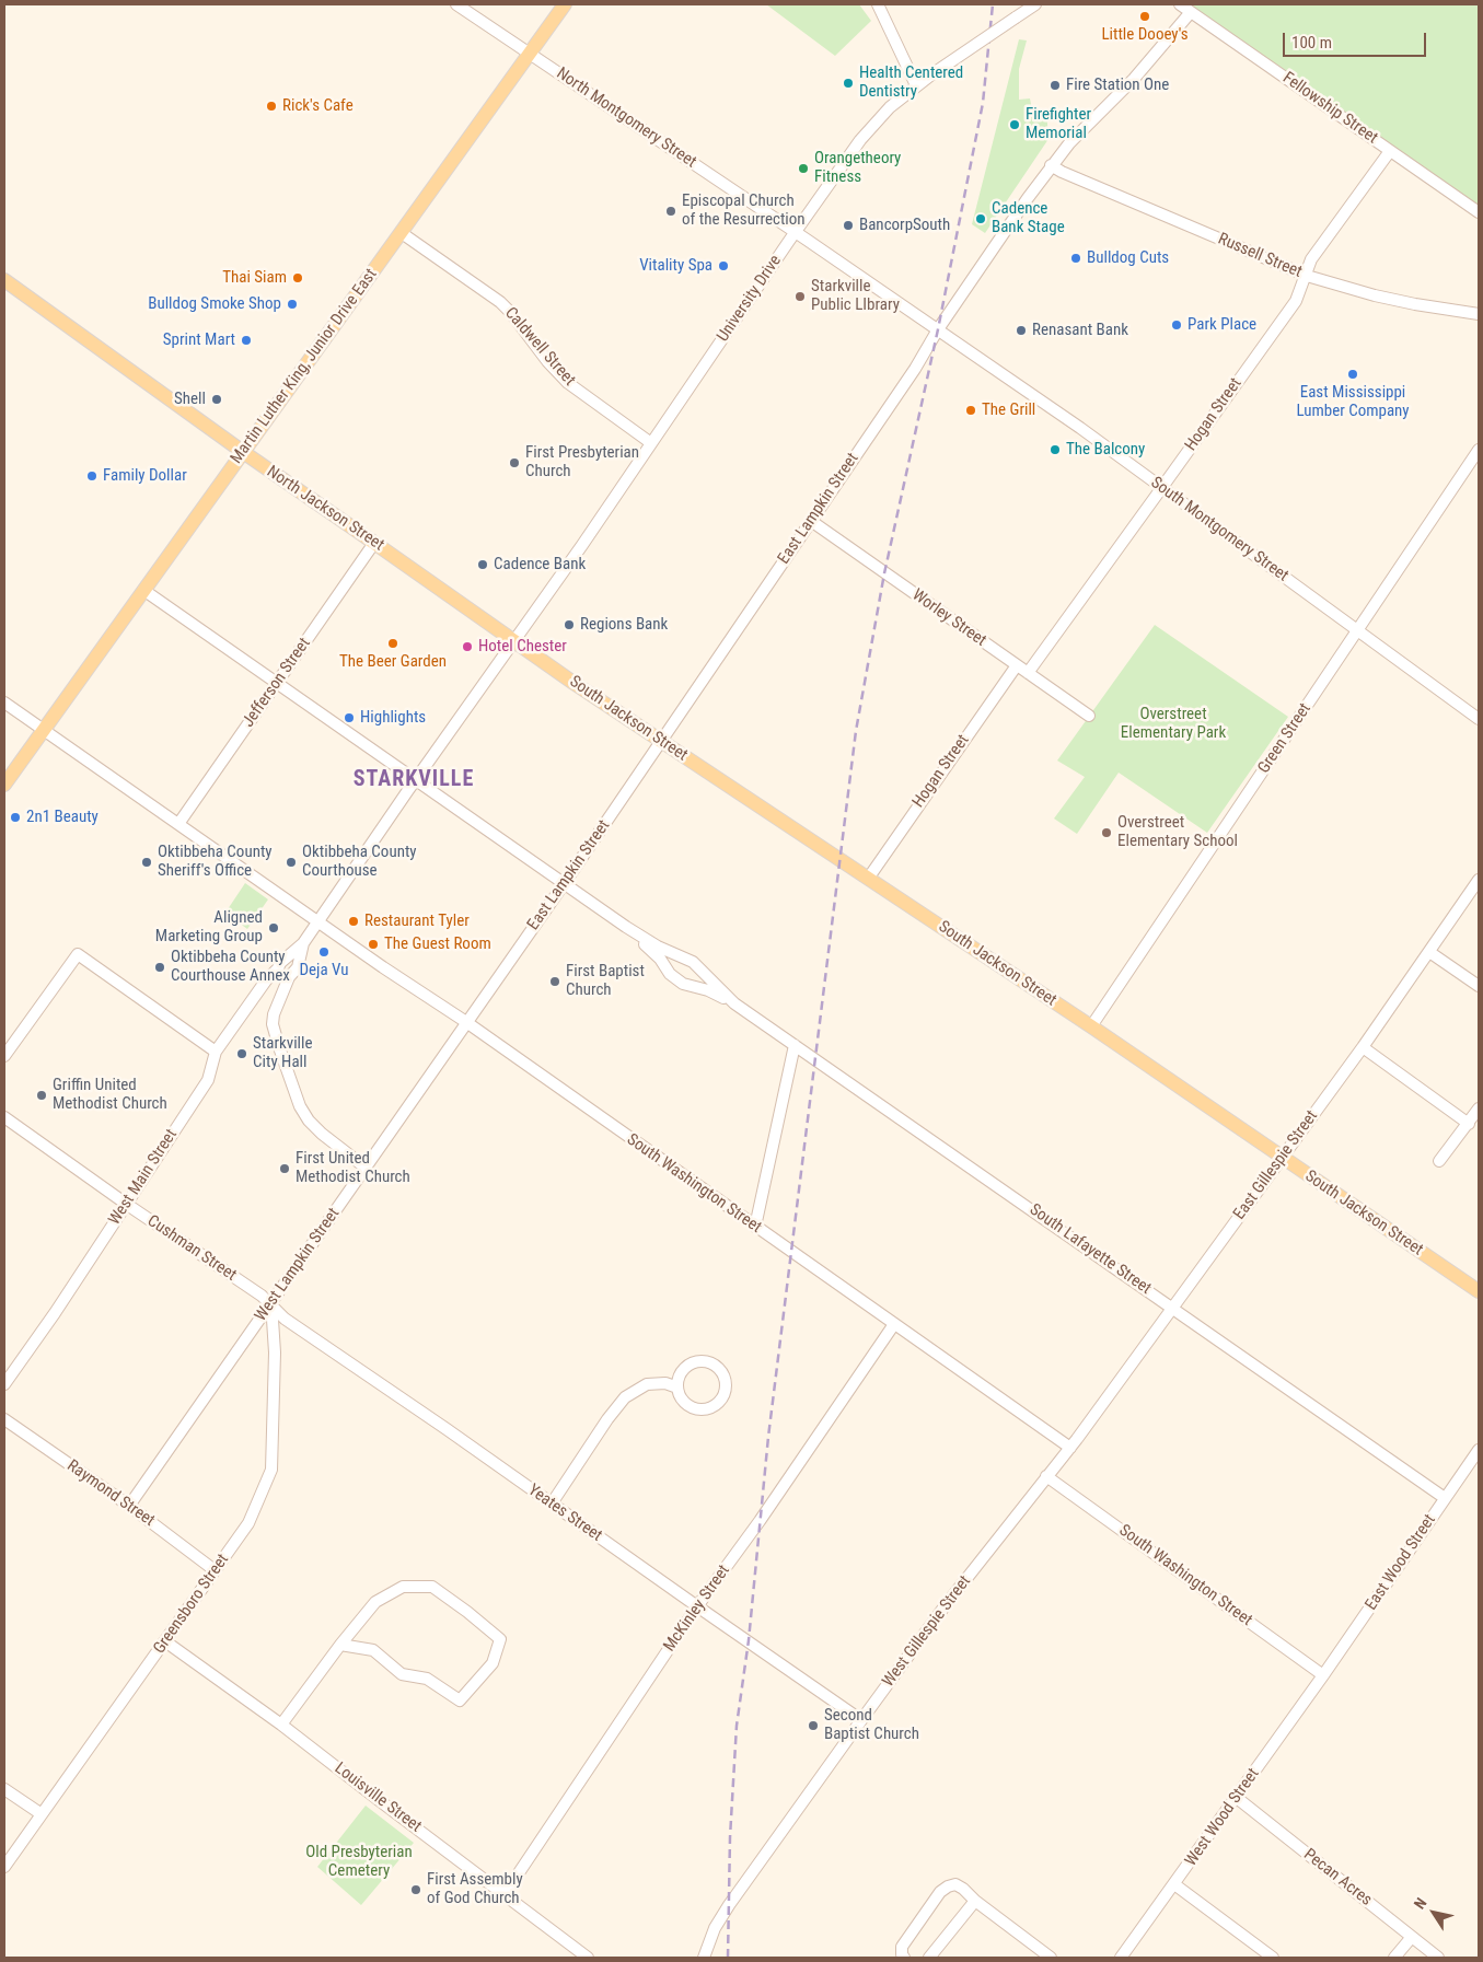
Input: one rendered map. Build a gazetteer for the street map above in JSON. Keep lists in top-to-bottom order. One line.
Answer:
{"streets":{"main road":["Martin Luther King, Junior Drive East","North Jackson Street","South Jackson Street"],"street":["Fellowship Street","North Montgomery Street","Russell Street","University Drive","Caldwell Street","Hogan Street","East Lampkin Street","South Montgomery Street","Worley Street","Jefferson Street","Green Street","East Gillespie Street","West Main Street","South Washington Street","Cushman Street","South Lafayette Street","West Lampkin Street","Raymond Street","Yeates Street","East Wood Street","Greensboro Street","McKinley Street","West Gillespie Street","Louisville Street","West Wood Street","Pecan Acres"]},"crossings":[["Fellowship Street","Hogan Street"],["Fellowship Street","East Lampkin Street"],["North Montgomery Street","University Drive"],["North Montgomery Street","Martin Luther King, Junior Drive East"],["North Montgomery Street","South Montgomery Street"],["Russell Street","Hogan Street"],["Russell Street","East Lampkin Street"],["University Drive","Caldwell Street"],["University Drive","North Jackson Street"],["University Drive","South Montgomery Street"],["University Drive","South Jackson Street"],["University Drive","West Main Street"],["University Drive","South Lafayette Street"],["Caldwell Street","Martin Luther King, Junior Drive East"],["Martin Luther King, Junior Drive East","North Jackson Street"],["Martin Luther King, Junior Drive East","South Washington Street"],["Martin Luther King, Junior Drive East","South Lafayette Street"],["Hogan Street","South Montgomery Street"],["Hogan Street","Worley Street"],["Hogan Street","South Jackson Street"],["North Jackson Street","Jefferson Street"],["North Jackson Street","South Jackson Street"],["East Lampkin Street","South Montgomery Street"],["East Lampkin Street","Worley Street"],["East Lampkin Street","South Jackson Street"],["East Lampkin Street","South Washington Street"],["East Lampkin Street","South Lafayette Street"],["East Lampkin Street","West Lampkin Street"],["South Montgomery Street","Green Street"],["Jefferson Street","South Washington Street"],["Jefferson Street","South Lafayette Street"],["South Jackson Street","Green Street"],["South Jackson Street","East Gillespie Street"],["East Gillespie Street","South Washington Street"],["East Gillespie Street","South Lafayette Street"],["East Gillespie Street","West Gillespie Street"],["West Main Street","South Washington Street"],["West Main Street","Cushman Street"],["West Main Street","South Lafayette Street"],["South Washington Street","West Lampkin Street"],["South Washington Street","East Wood Street"],["South Washington Street","McKinley Street"],["South Washington Street","West Gillespie Street"],["South Washington Street","West Wood Street"],["Cushman Street","West Lampkin Street"],["Cushman Street","Yeates Street"],["Cushman Street","Greensboro Street"],["South Lafayette Street","East Wood Street"],["West Lampkin Street","Raymond Street"],["West Lampkin Street","Yeates Street"],["West Lampkin Street","Greensboro Street"],["Raymond Street","Greensboro Street"],["Yeates Street","Greensboro Street"],["Yeates Street","McKinley Street"],["Yeates Street","West Gillespie Street"],["East Wood Street","West Wood Street"],["Greensboro Street","Louisville Street"],["McKinley Street","Louisville Street"],["West Wood Street","Pecan Acres"]],"districts":["STARKVILLE"],"parks":["Overstreet Elementary Park","Old Presbyterian Cemetery"],"places":["Little Dooey's","Health Centered Dentistry","Fire Station One","Rick's Cafe","Firefighter Memorial","Orangetheory Fitness","Episcopal Church of the Resurrection","Cadence Bank Stage","BancorpSouth","Bulldog Cuts","Vitality Spa","Thai Siam","Starkville Public LIbrary","Bulldog Smoke Shop","Park Place","Renasant Bank","Sprint Mart","East Mississippi Lumber Company","Shell","The Grill","The Balcony","First Presbyterian Church","Family Dollar","Cadence Bank","Regions Bank","The Beer Garden","Hotel Chester","Highlights","2n1 Beauty","Overstreet Elementary School","Oktibbeha County Sheriff's Office","Oktibbeha County Courthouse","Restaurant Tyler","Aligned Marketing Group","The Guest Room","Deja Vu","Oktibbeha County Courthouse Annex","First Baptist Church","Starkville City Hall","Griffin United Methodist Church","First United Methodist Church","Second Baptist Church","First Assembly of God Church"],"scale_bar":"100 m","north":"top left"}
